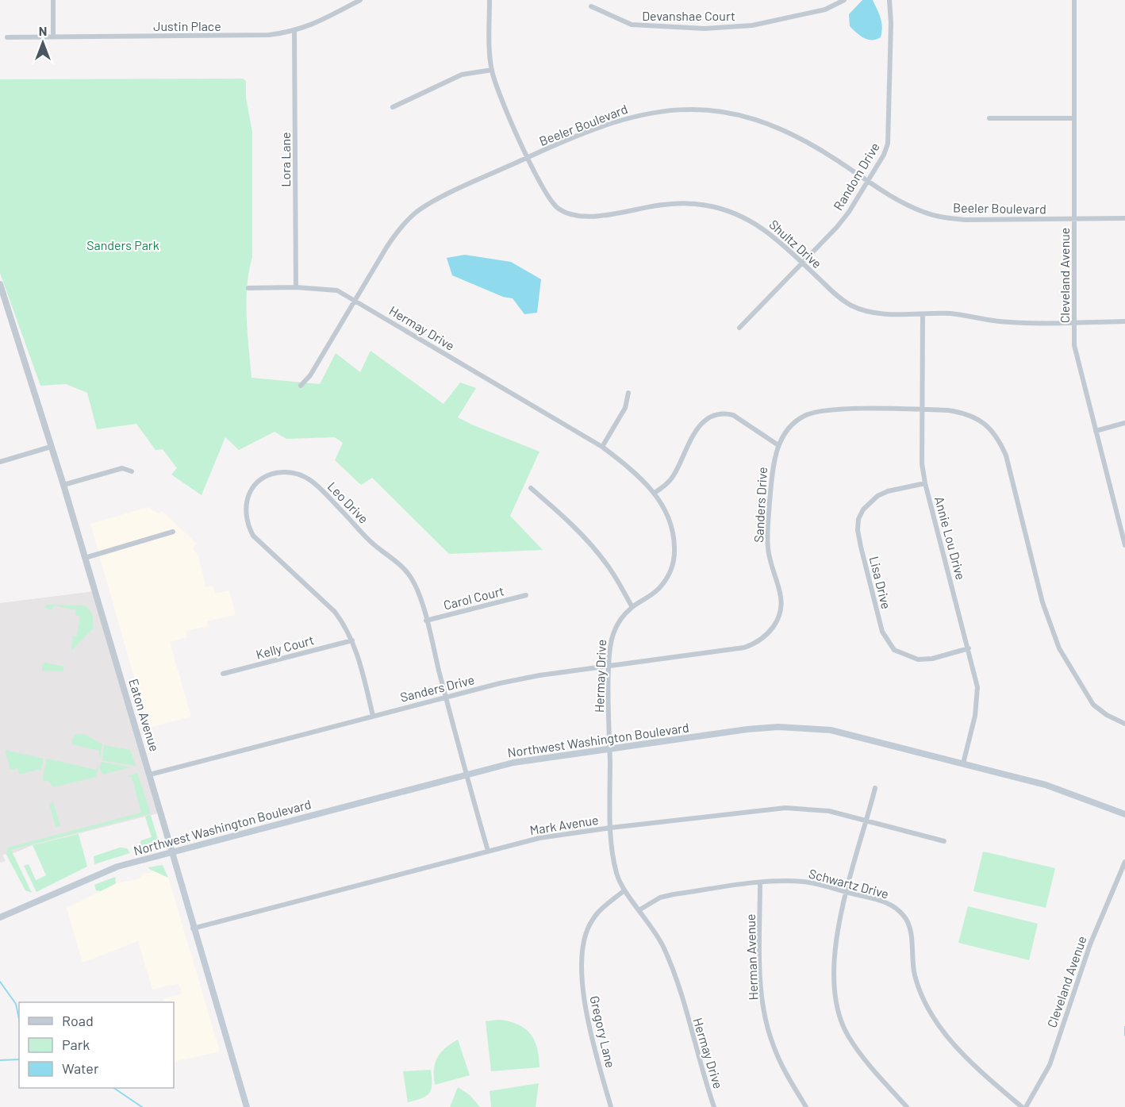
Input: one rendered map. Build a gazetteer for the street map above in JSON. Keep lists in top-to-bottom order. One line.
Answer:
{"streets":{"main road":["Eaton Avenue","Northwest Washington Boulevard"],"street":["Devanshae Court","Justin Place","Beeler Boulevard","Lora Lane","Random Drive","Shultz Drive","Cleveland Avenue","Hermay Drive","Leo Drive","Sanders Drive","Annie Lou Drive","Lisa Drive","Carol Court","Kelly Court","Mark Avenue","Schwartz Drive","Herman Avenue","Gregory Lane"]},"crossings":[["Justin Place","Lora Lane"],["Beeler Boulevard","Random Drive"],["Beeler Boulevard","Shultz Drive"],["Beeler Boulevard","Cleveland Avenue"],["Beeler Boulevard","Hermay Drive"],["Lora Lane","Hermay Drive"],["Random Drive","Shultz Drive"],["Shultz Drive","Cleveland Avenue"],["Shultz Drive","Annie Lou Drive"],["Hermay Drive","Sanders Drive"],["Hermay Drive","Northwest Washington Boulevard"],["Hermay Drive","Mark Avenue"],["Hermay Drive","Schwartz Drive"],["Hermay Drive","Gregory Lane"],["Leo Drive","Sanders Drive"],["Leo Drive","Carol Court"],["Leo Drive","Kelly Court"],["Leo Drive","Northwest Washington Boulevard"],["Leo Drive","Mark Avenue"],["Sanders Drive","Annie Lou Drive"],["Sanders Drive","Eaton Avenue"],["Annie Lou Drive","Lisa Drive"],["Annie Lou Drive","Northwest Washington Boulevard"],["Eaton Avenue","Northwest Washington Boulevard"],["Eaton Avenue","Mark Avenue"],["Schwartz Drive","Herman Avenue"]],"parks":["Sanders Park"],"legend":["Road","Park","Water"],"north":"top"}
